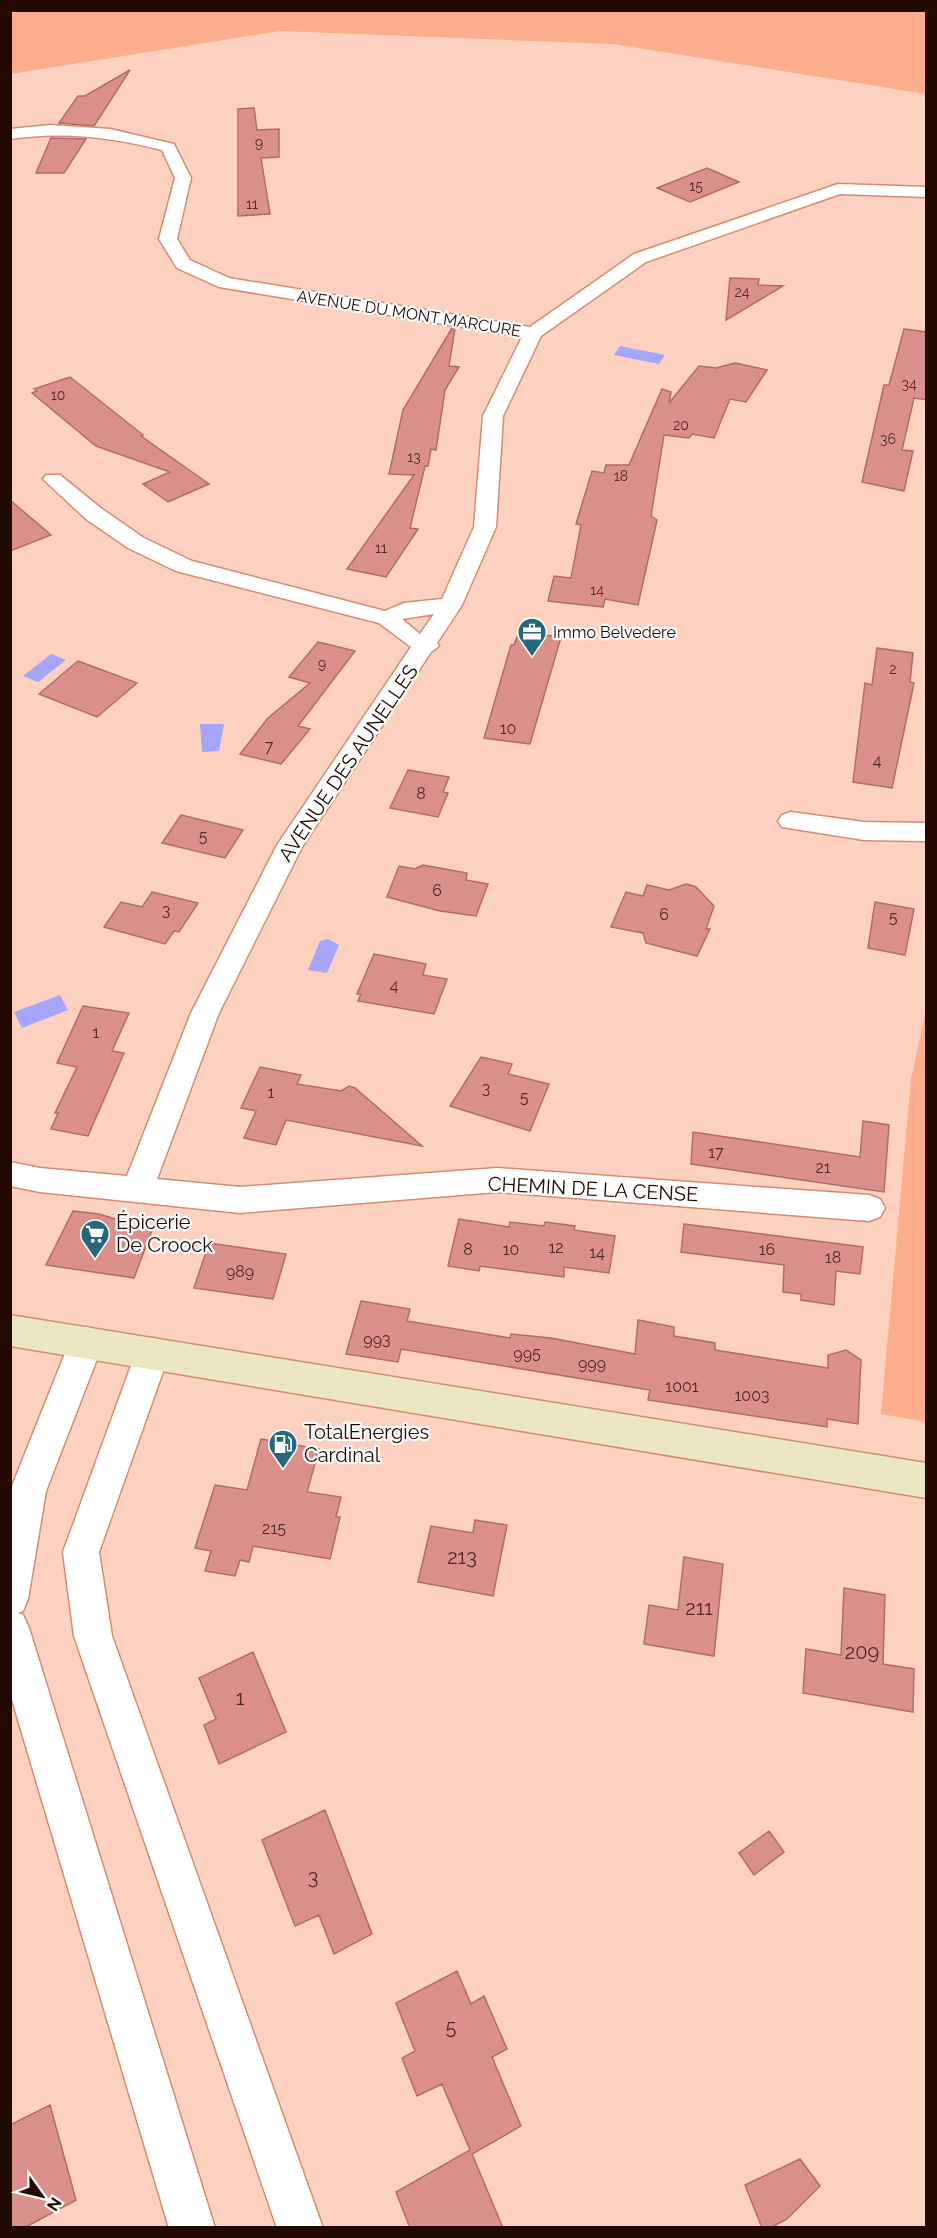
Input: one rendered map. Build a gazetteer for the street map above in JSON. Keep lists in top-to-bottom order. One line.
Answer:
{"streets":{"street":["AVENUE DU MONT MARCURE","AVENUE DES AUNELLES","CHEMIN DE LA CENSE"]},"crossings":[["AVENUE DU MONT MARCURE","AVENUE DES AUNELLES"],["AVENUE DES AUNELLES","CHEMIN DE LA CENSE"]],"places":{"office":["Immo Belvedere"],"supermarket":["Épicerie De Croock"],"fuel station":["TotalEnergies Cardinal"]},"house_numbers":["9","15","11","24","34","10","20","36","13","18","11","14","9","2","10","7","4","8","5","6","3","6","5","4","1","3","1","5","17","21","12","8","10","16","14","18","989","993","995","999","1001","1003","215","213","211","209","1","3","5"],"north":"bottom right"}
